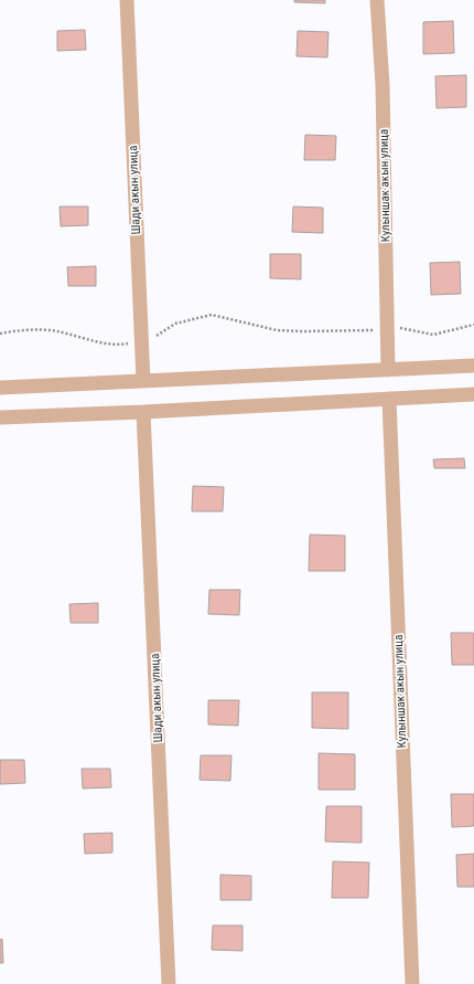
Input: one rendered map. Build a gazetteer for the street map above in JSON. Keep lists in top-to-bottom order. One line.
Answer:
{"streets":{"street":["Кулыншак акын улица","Шади акын улица"]}}
